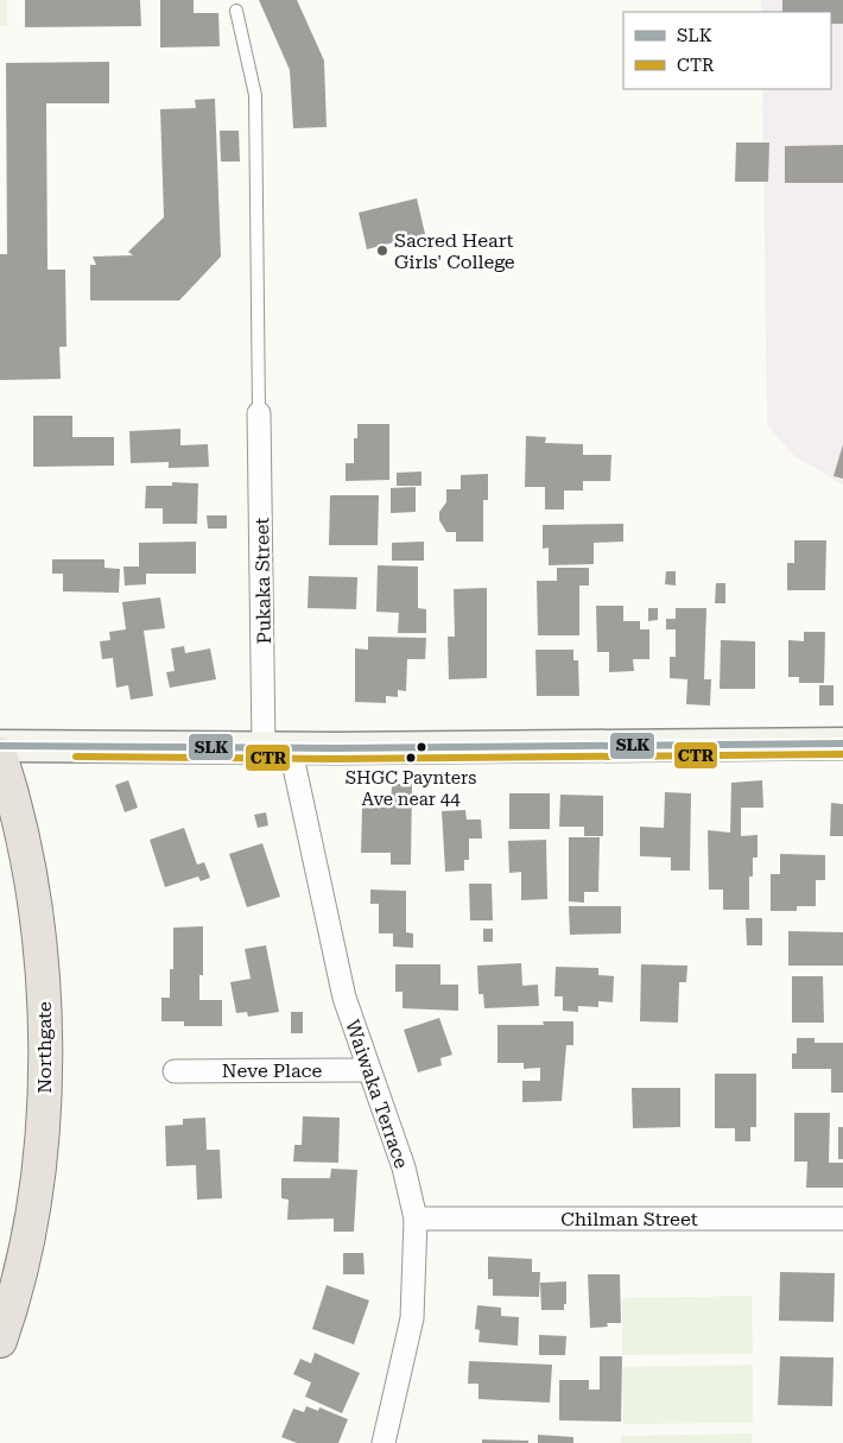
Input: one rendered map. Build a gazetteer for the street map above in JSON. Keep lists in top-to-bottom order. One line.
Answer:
{"streets":{"highway":["Northgate"],"street":["Pukaka Street","Neve Place","Waiwaka Terrace","Chilman Street"]},"crossings":[["Pukaka Street","Waiwaka Terrace"],["Neve Place","Waiwaka Terrace"],["Waiwaka Terrace","Chilman Street"]],"places":["Sacred Heart Girls' College","SHGC Paynters Ave near 44"],"lines":["transit line SLK","transit line CTR"],"legend":["SLK","CTR"]}
